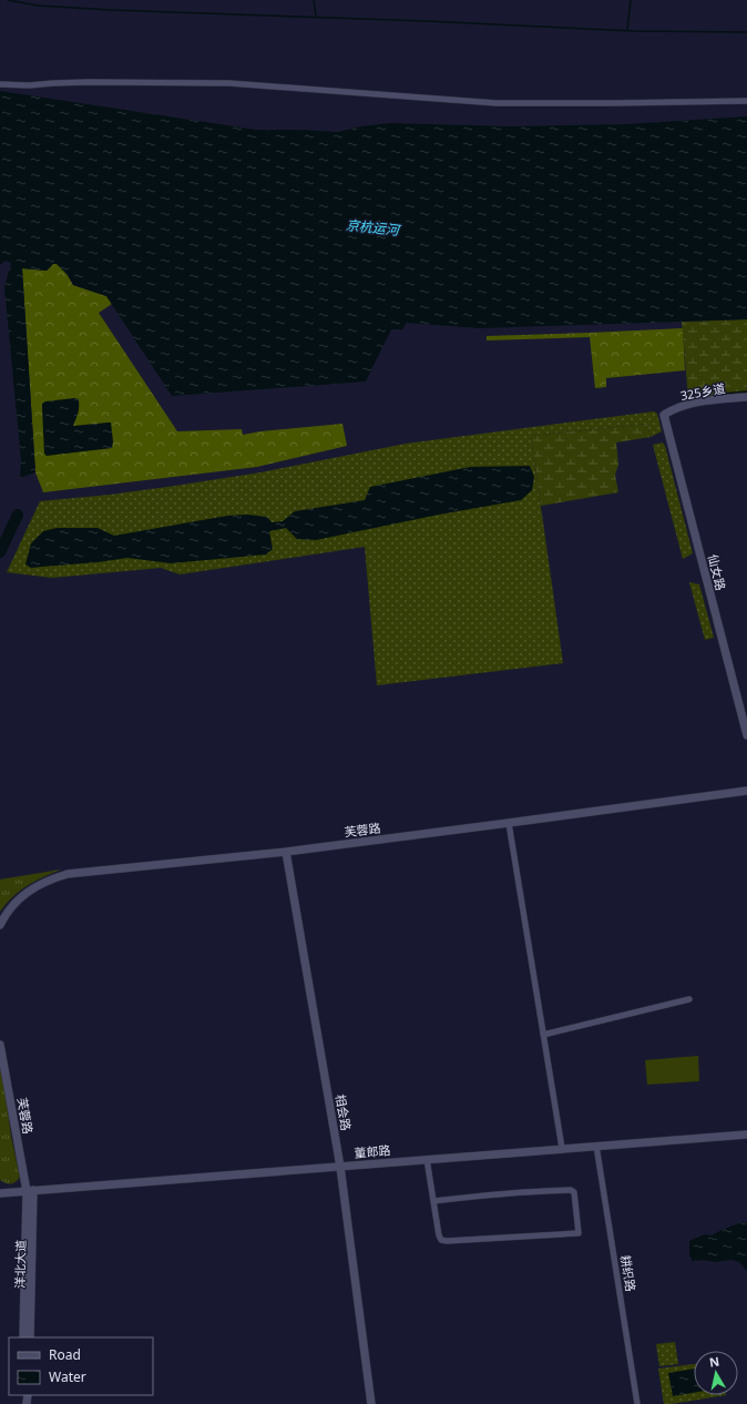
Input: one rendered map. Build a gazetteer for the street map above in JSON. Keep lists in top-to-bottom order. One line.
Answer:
{"streets":{"street":["325乡道","仙女路","芙蓉路","相会路","董郎路","洋北大道","耕织路"]},"crossings":[["325乡道","仙女路"],["芙蓉路","相会路"],["芙蓉路","董郎路"],["芙蓉路","洋北大道"],["相会路","董郎路"],["董郎路","洋北大道"],["董郎路","耕织路"]],"water":["京杭运河"],"legend":["Road","Water"],"north":"top"}
